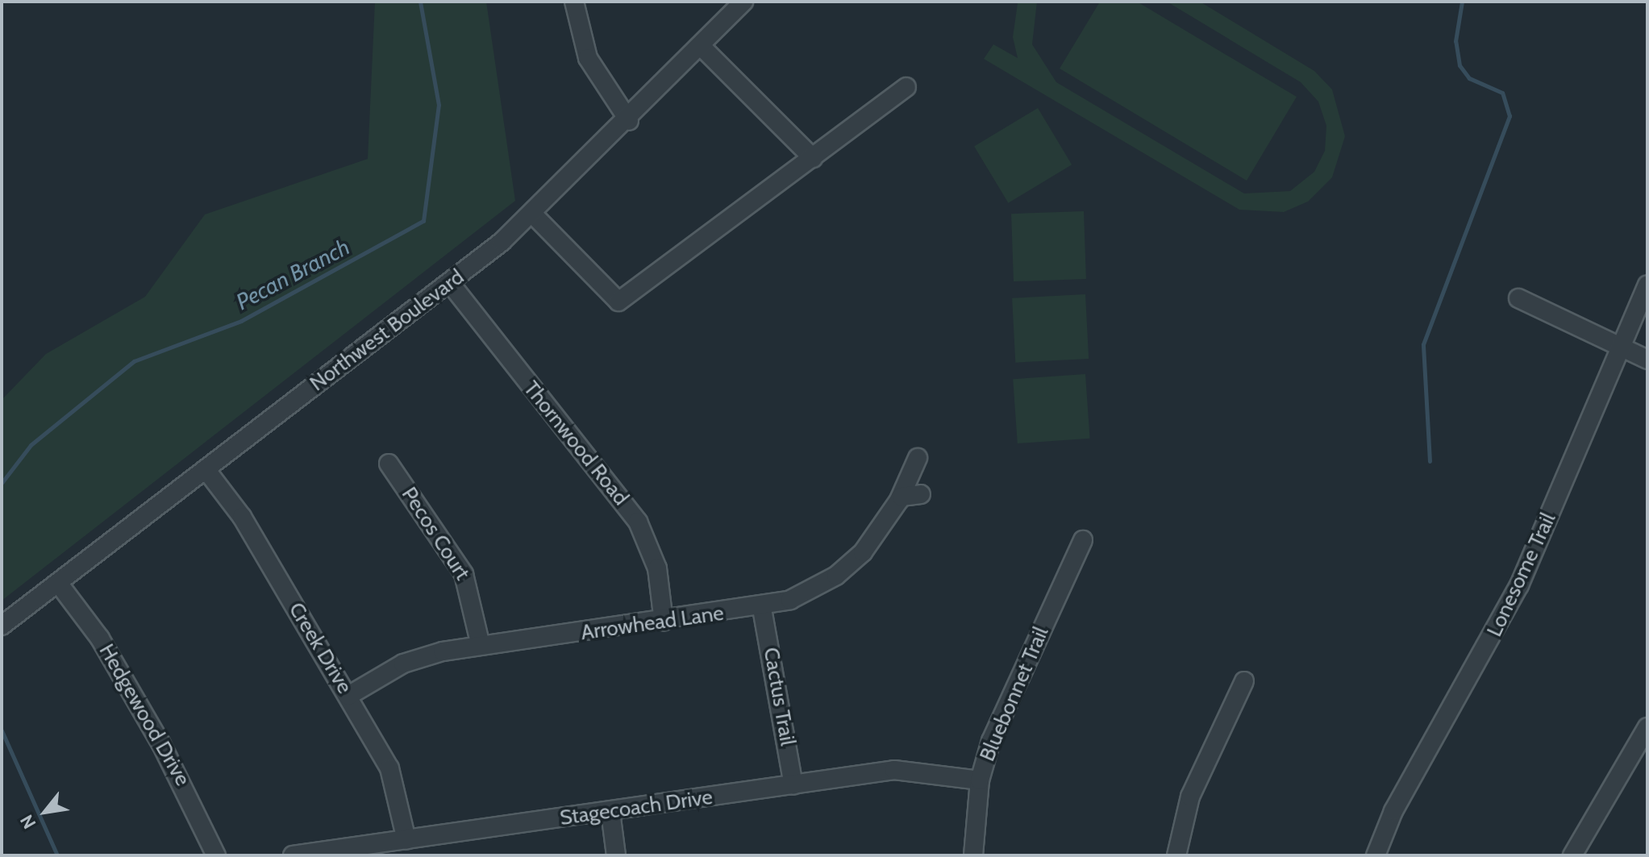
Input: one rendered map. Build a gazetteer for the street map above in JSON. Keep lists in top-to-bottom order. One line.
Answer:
{"streets":{"street":["Northwest Boulevard","Thornwood Road","Pecos Court","Lonesome Trail","Arrowhead Lane","Creek Drive","Bluebonnet Trail","Cactus Trail","Hedgewood Drive","Stagecoach Drive"]},"crossings":[["Northwest Boulevard","Thornwood Road"],["Northwest Boulevard","Creek Drive"],["Northwest Boulevard","Hedgewood Drive"],["Thornwood Road","Arrowhead Lane"],["Pecos Court","Arrowhead Lane"],["Arrowhead Lane","Creek Drive"],["Arrowhead Lane","Cactus Trail"],["Creek Drive","Stagecoach Drive"],["Bluebonnet Trail","Stagecoach Drive"],["Cactus Trail","Stagecoach Drive"]],"water":["Pecan Branch"],"north":"bottom left"}
